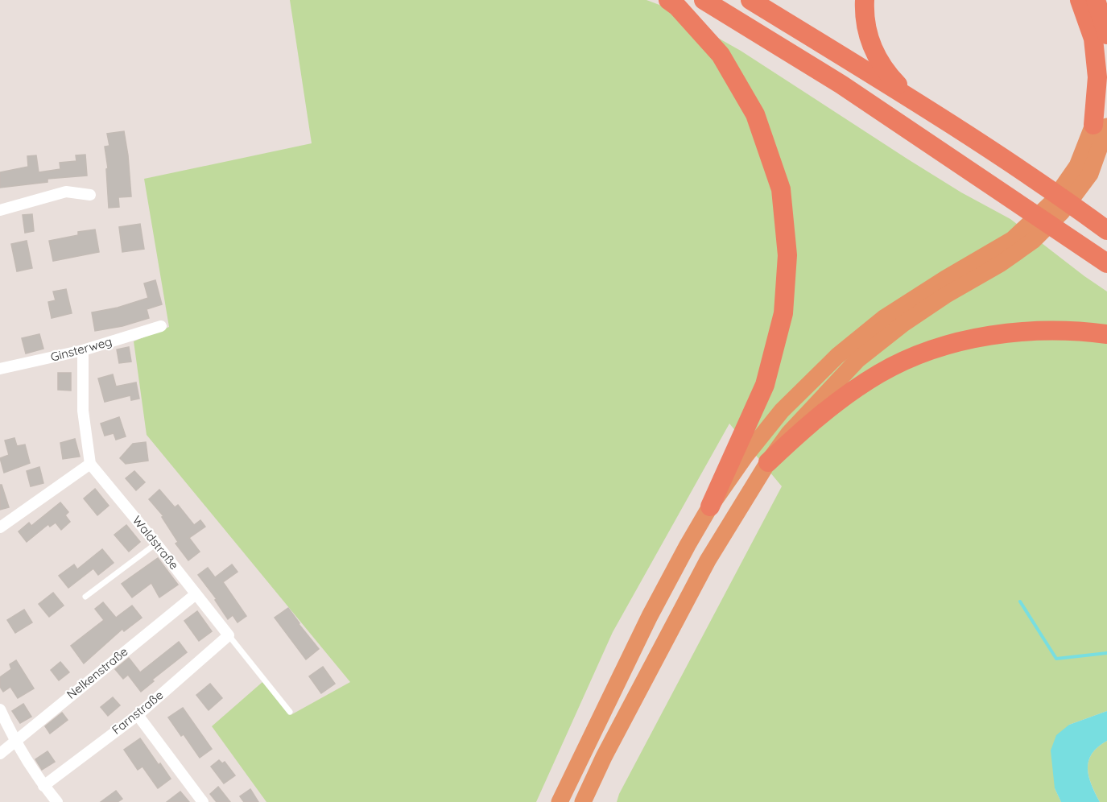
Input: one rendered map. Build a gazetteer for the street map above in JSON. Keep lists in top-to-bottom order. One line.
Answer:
{"streets":{"street":["Ginsterweg","Waldstraße","Nelkenstraße","Farnstraße"]},"crossings":[["Waldstraße","Nelkenstraße"],["Waldstraße","Farnstraße"]]}
